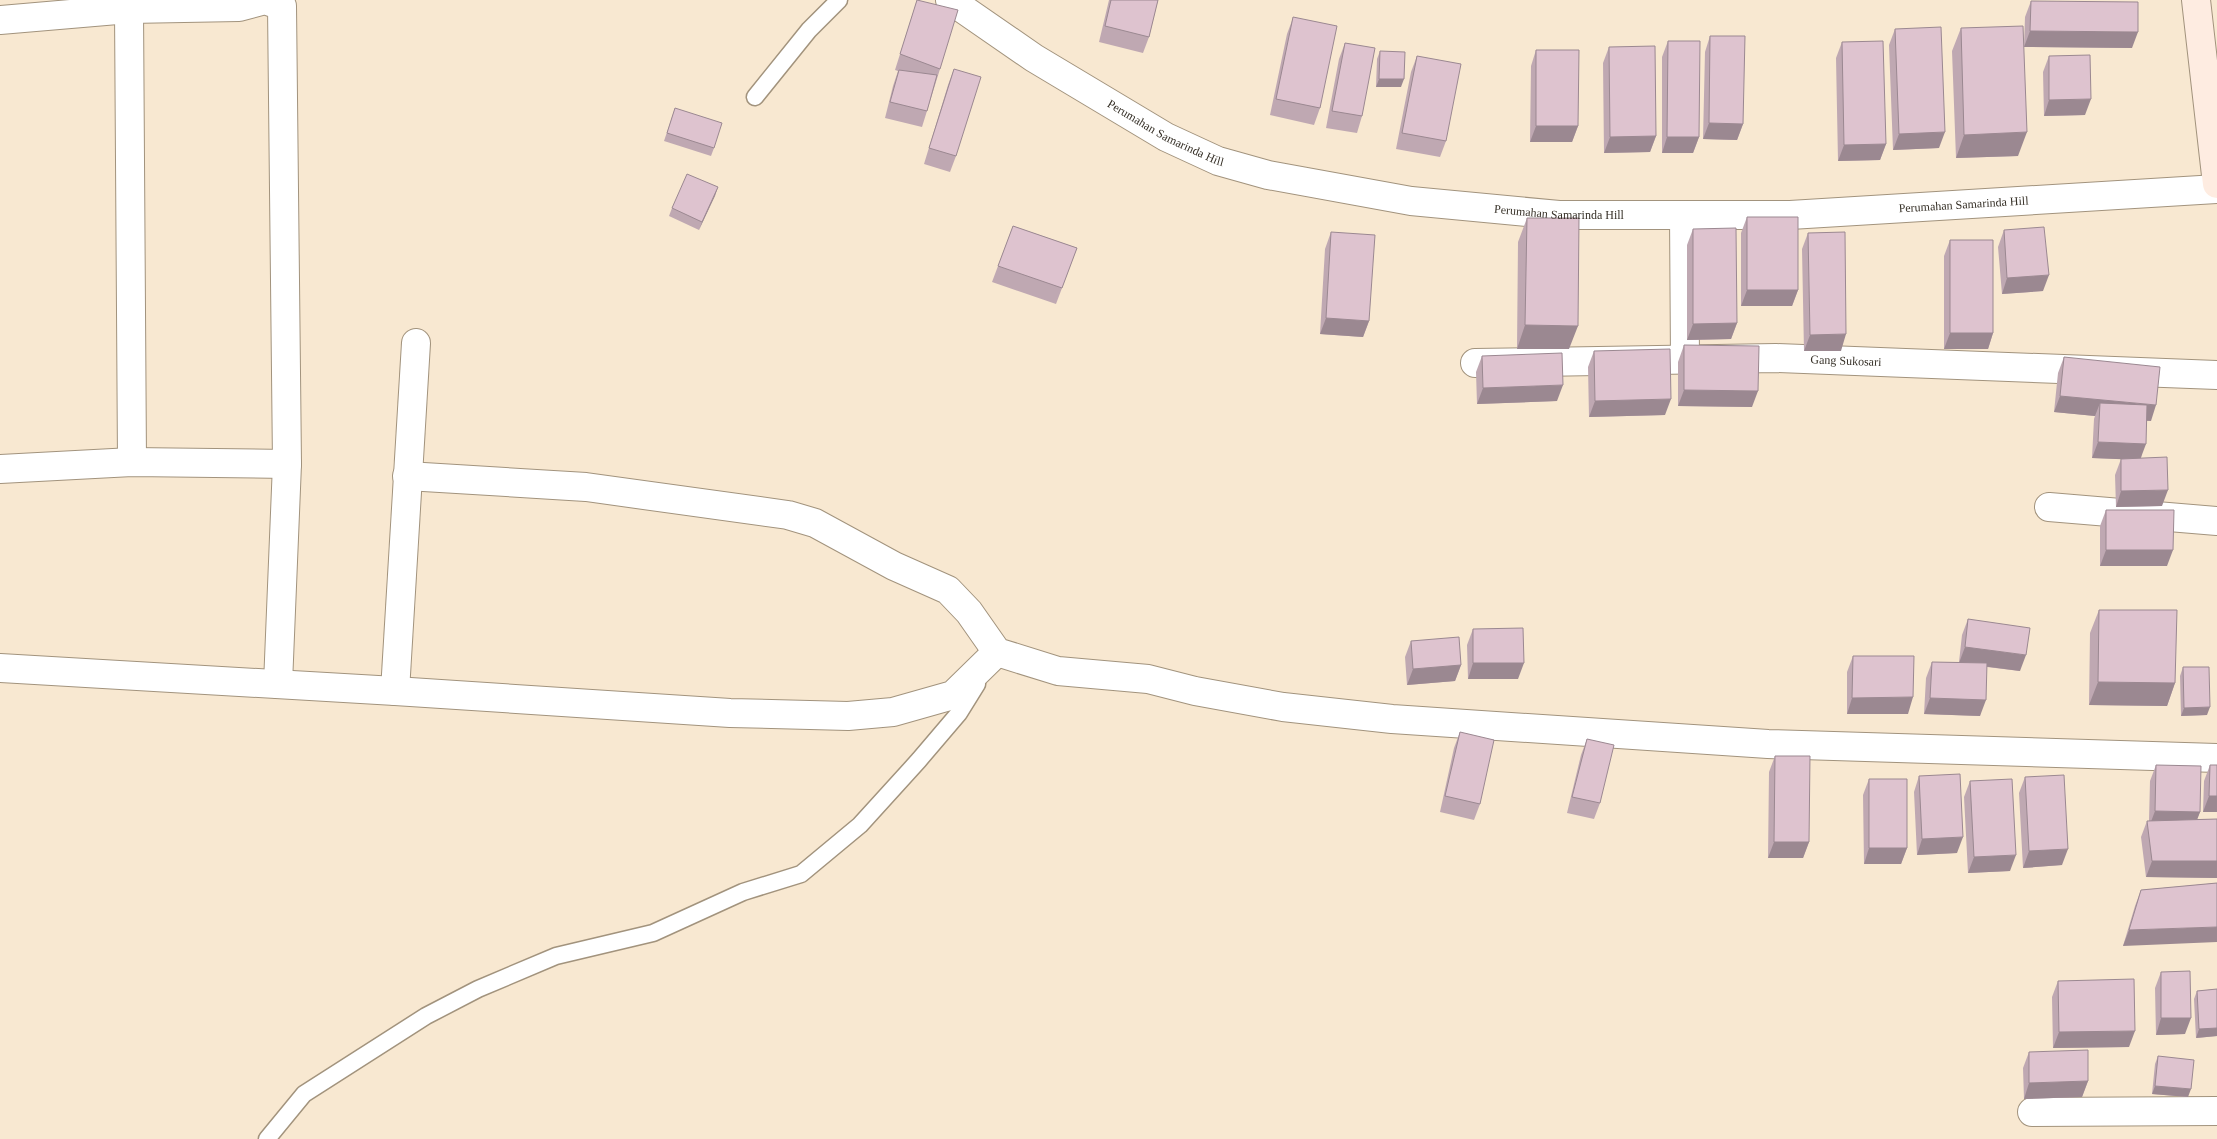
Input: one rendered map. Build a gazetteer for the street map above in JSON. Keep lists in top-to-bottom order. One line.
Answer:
{"streets":{"street":["Perumahan Samarinda Hill","Gang Sukosari"]}}
